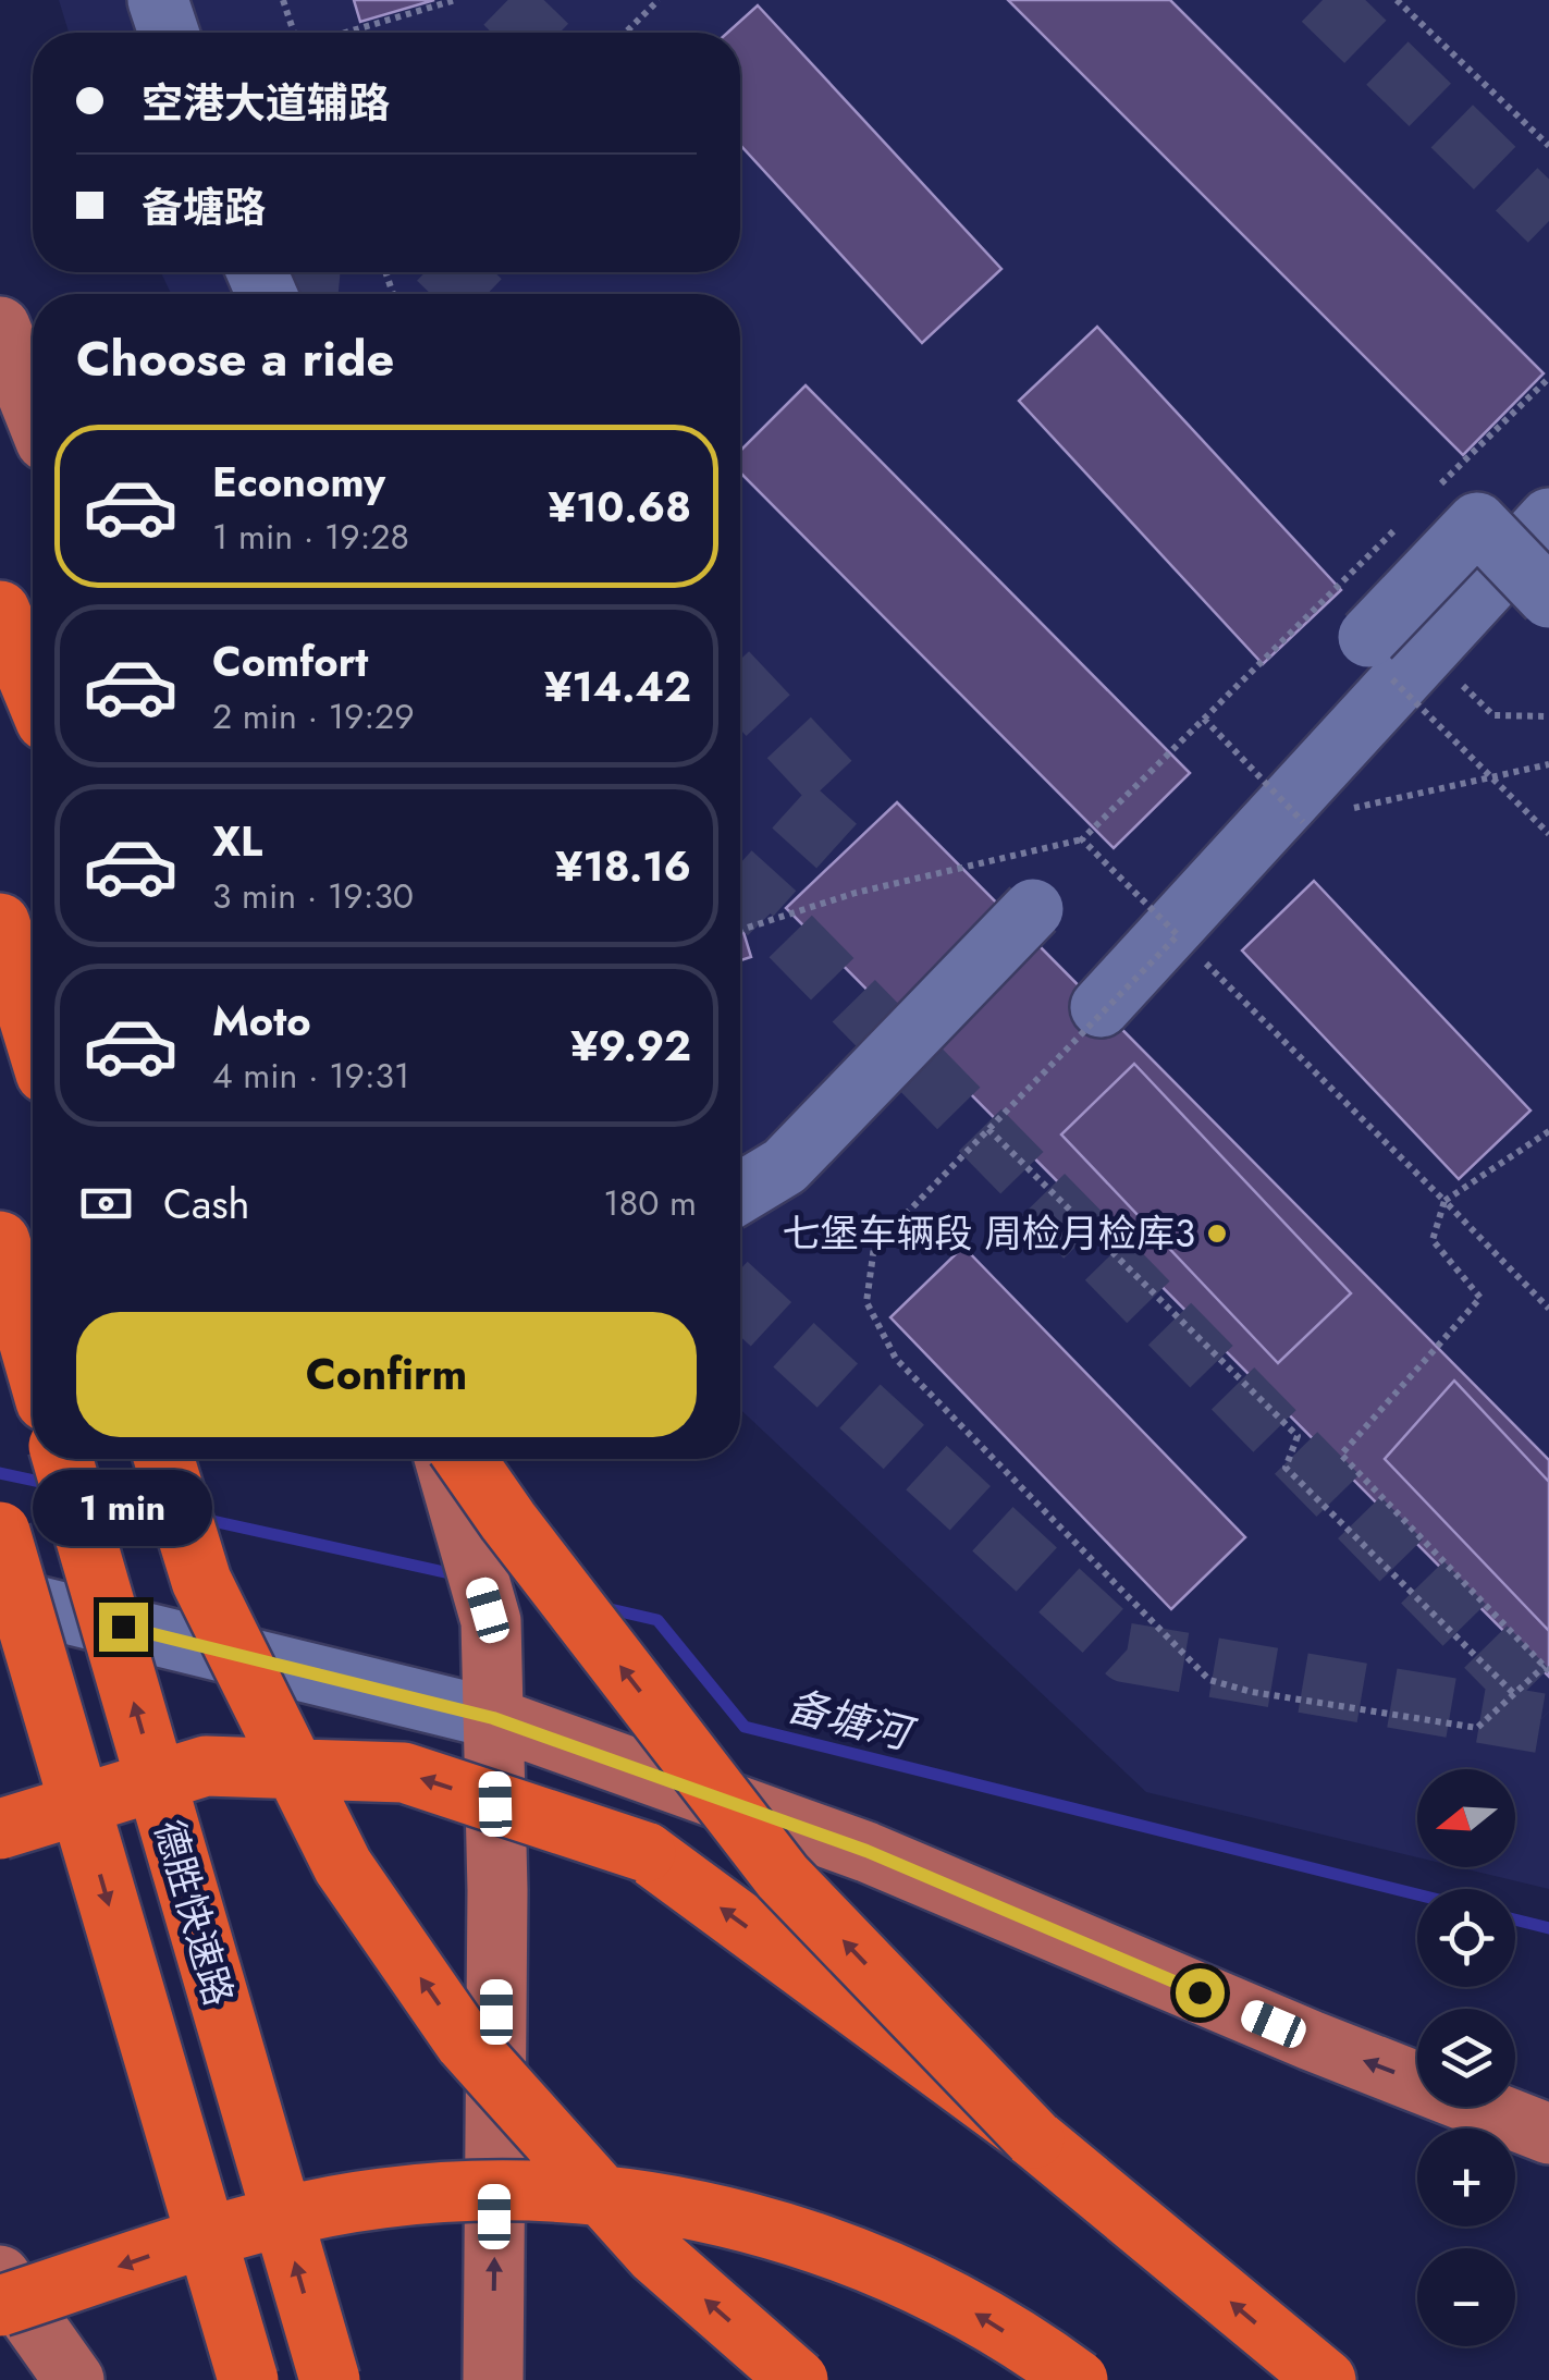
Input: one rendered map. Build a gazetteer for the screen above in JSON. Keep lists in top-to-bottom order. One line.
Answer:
{"streets":{"highway":["德胜快速路"]},"water":["备塘河"],"places":["七堡车辆段 周检月检库3"],"north":"left","page":{"banner":["空港大道辅路","备塘路"],"heading":"Choose a ride","list":[{"name":"Economy","note":"1 min · 19:28","value":"¥10.68"},{"name":"Comfort","note":"2 min · 19:29","value":"¥14.42"},{"name":"XL","note":"3 min · 19:30","value":"¥18.16"},{"name":"Moto","note":"4 min · 19:31","value":"¥9.92"}],"pay":["Cash","180 m"],"buttons":"Confirm","bubble":"1 min","map_buttons":["+","−"]}}
